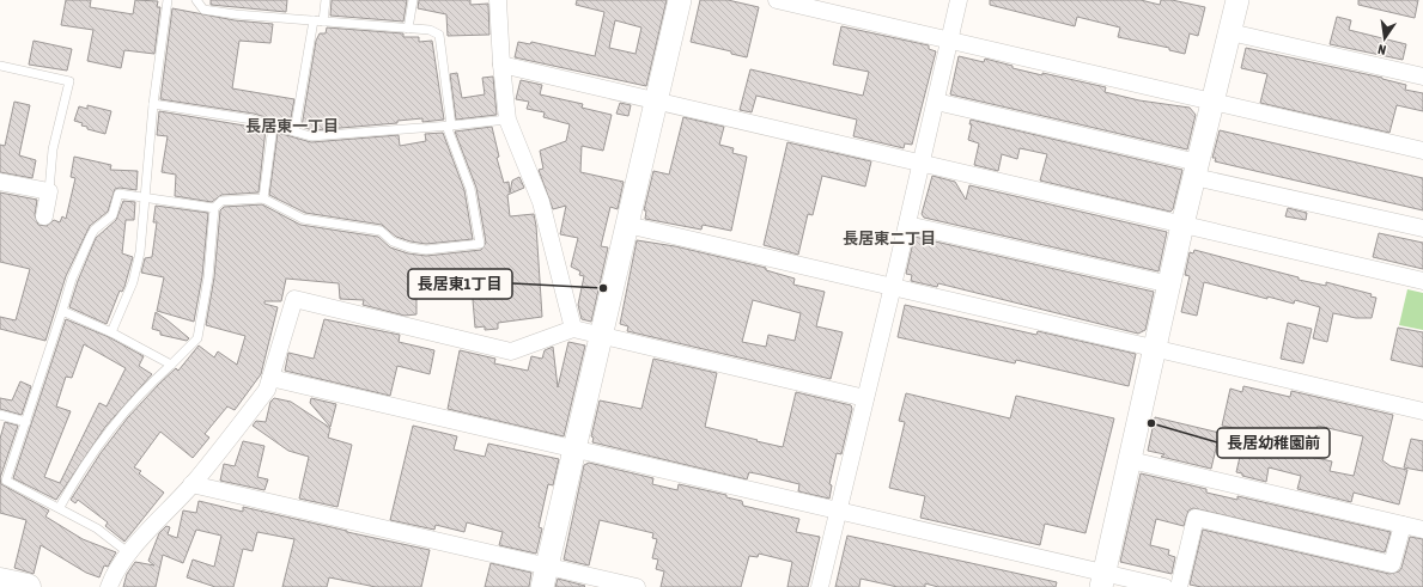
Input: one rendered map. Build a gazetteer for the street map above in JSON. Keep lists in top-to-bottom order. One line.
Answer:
{"districts":["長居東一丁目","長居東二丁目"],"places":["長居東1丁目","長居幼稚園前"],"north":"bottom"}
